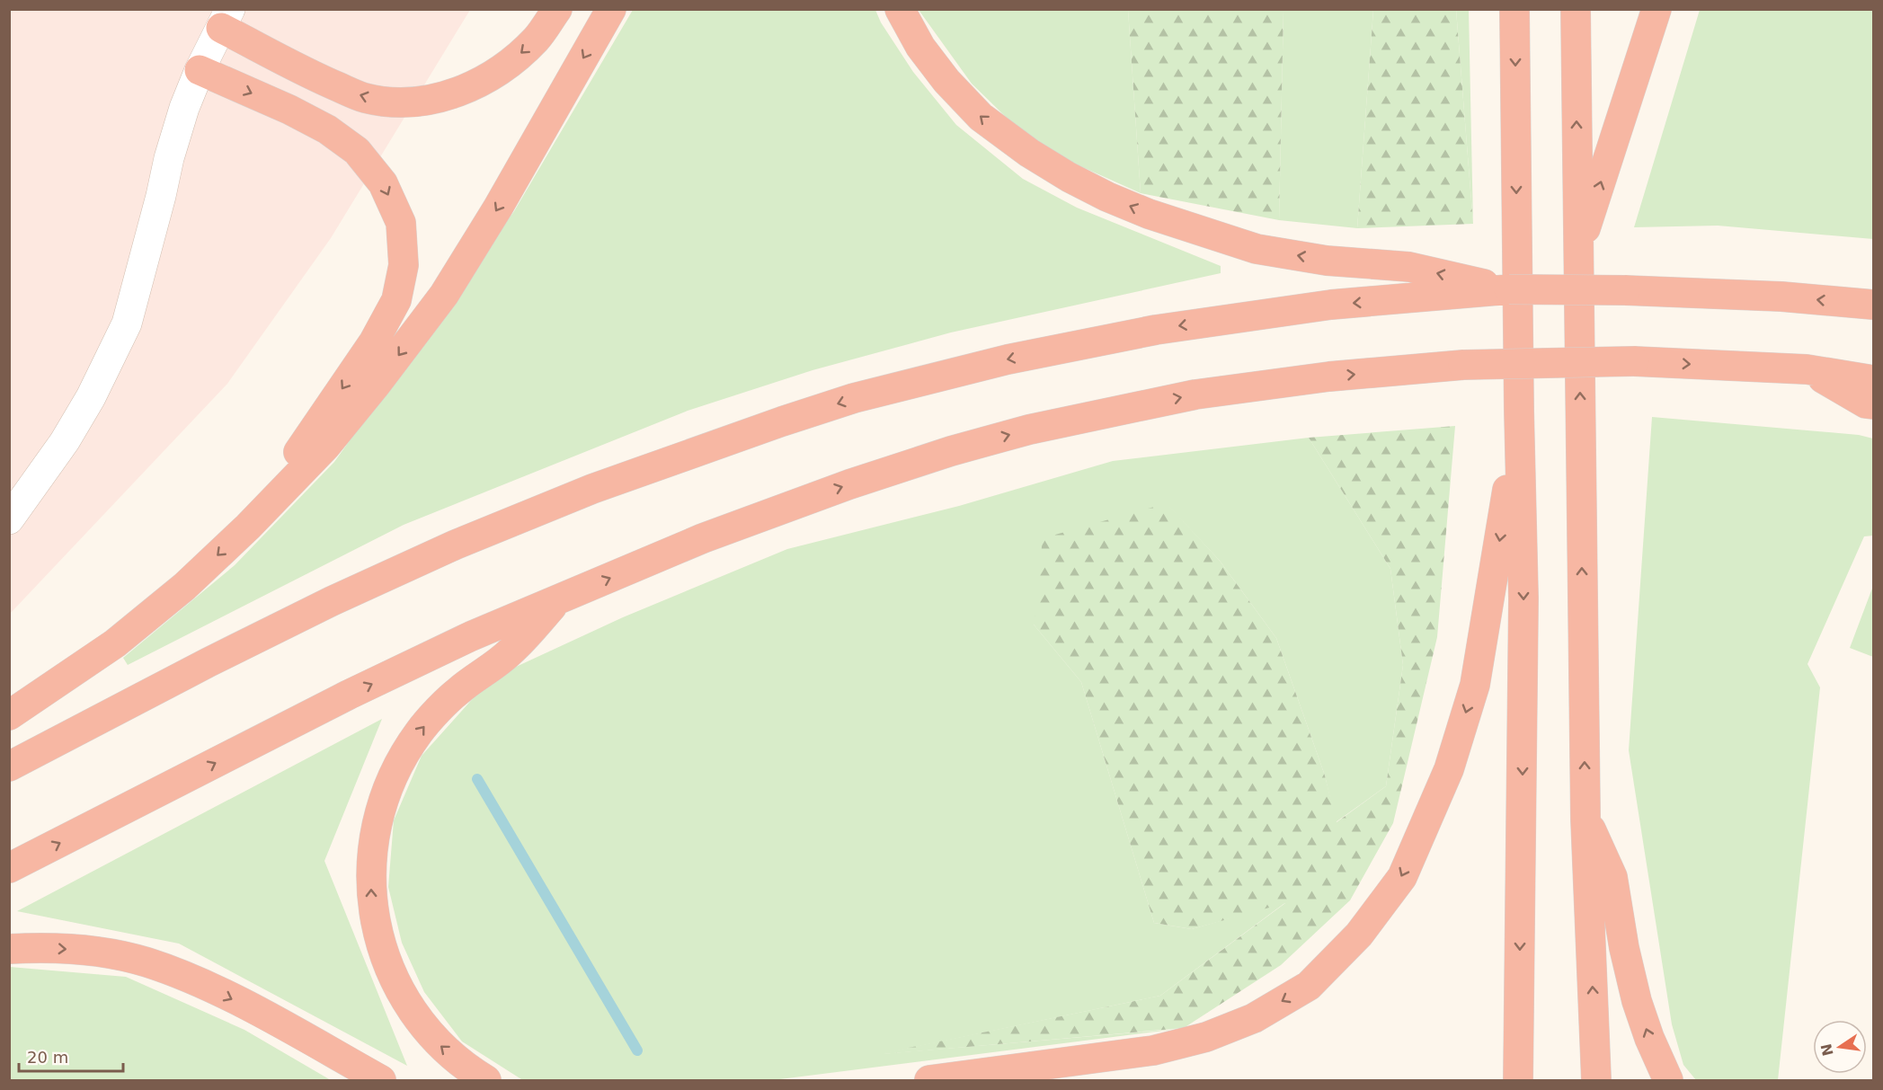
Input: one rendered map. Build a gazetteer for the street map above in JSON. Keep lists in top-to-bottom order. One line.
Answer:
{"scale_bar":"20 m","north":"left"}
